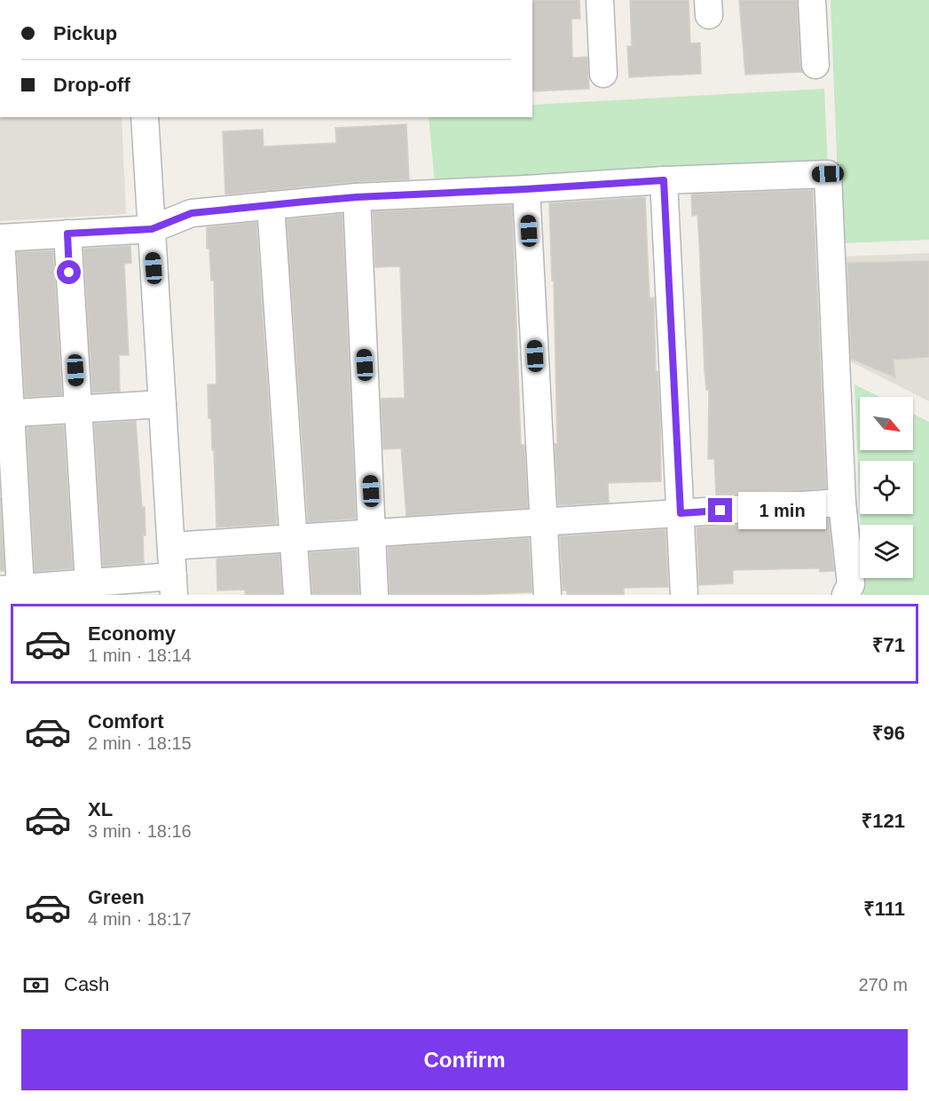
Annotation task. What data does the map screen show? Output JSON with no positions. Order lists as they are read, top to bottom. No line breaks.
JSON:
{"north":"bottom right","page":{"banner":["Pickup","Drop-off"],"bubble":"1 min","list":[{"name":"Economy","note":"1 min · 18:14","value":"₹71"},{"name":"Comfort","note":"2 min · 18:15","value":"₹96"},{"name":"XL","note":"3 min · 18:16","value":"₹121"},{"name":"Green","note":"4 min · 18:17","value":"₹111"}],"pay":["Cash","270 m"],"buttons":"Confirm"}}
